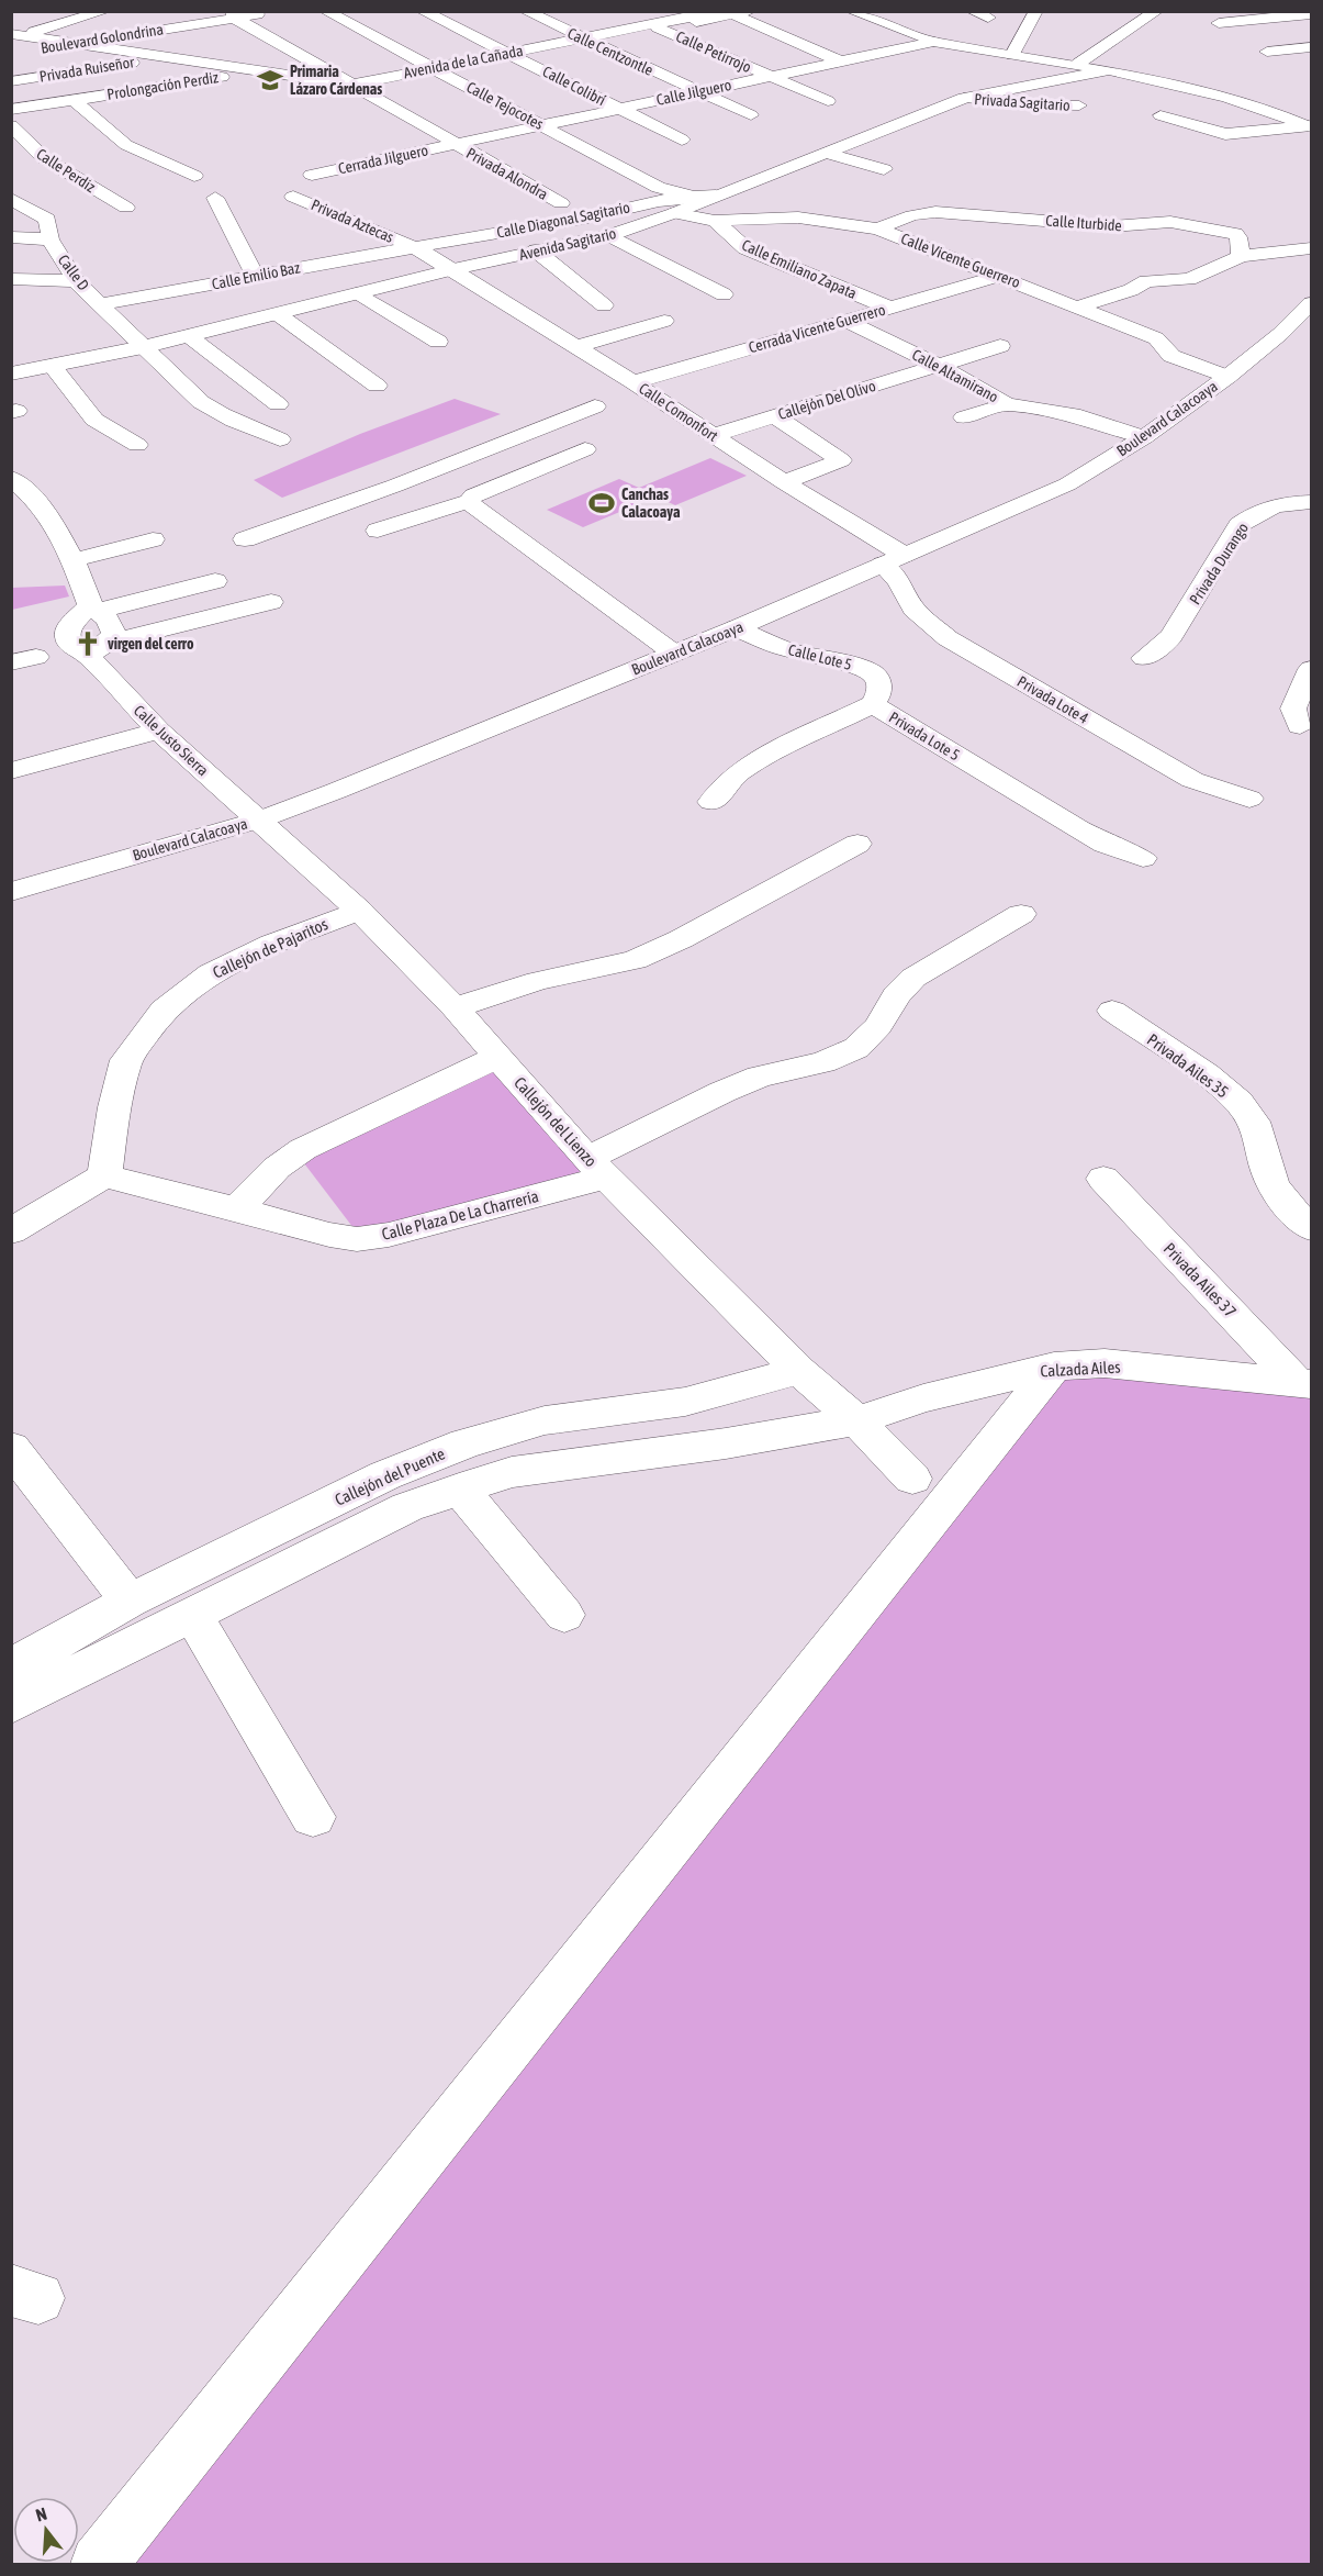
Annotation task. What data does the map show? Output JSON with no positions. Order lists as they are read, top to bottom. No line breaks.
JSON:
{"streets":{"street":["Boulevard Golondrina","Calle Centzontle","Calle Petirrojo","Avenida de la Cañada","Privada Ruiseñor","Prolongación Perdiz","Calle Colibrí","Calle Jilguero","Privada Sagitario","Calle Tejocotes","Cerrada Jilguero","Calle Perdiz","Privada Alondra","Calle Diagonal Sagitario","Privada Aztecas","Calle Iturbide","Avenida Sagitario","Calle Vicente Guerrero","Calle Emiliano Zapata","Calle D","Calle Emilio Baz","Cerrada Vicente Guerrero","Calle Altamirano","Callejón Del Olivo","Calle Comonfort","Boulevard Calacoaya","Privada Durango","Calle Lote 5","Privada Lote 4","Privada Lote 5","Calle Justo Sierra","Callejón de Pajaritos","Privada Ailes 35","Callejón del Lienzo","Calle Plaza De La Charrería","Privada Ailes 37","Calzada Ailes","Callejón del Puente"]},"crossings":[["Boulevard Golondrina","Avenida de la Cañada"],["Boulevard Golondrina","Privada Alondra"],["Calle Centzontle","Avenida de la Cañada"],["Calle Centzontle","Calle Jilguero"],["Calle Petirrojo","Avenida de la Cañada"],["Calle Petirrojo","Calle Jilguero"],["Avenida de la Cañada","Privada Ruiseñor"],["Avenida de la Cañada","Prolongación Perdiz"],["Avenida de la Cañada","Calle Colibrí"],["Avenida de la Cañada","Calle Tejocotes"],["Avenida de la Cañada","Privada Alondra"],["Prolongación Perdiz","Privada Alondra"],["Calle Colibrí","Calle Jilguero"],["Calle Jilguero","Calle Tejocotes"],["Calle Jilguero","Cerrada Jilguero"],["Calle Jilguero","Privada Alondra"],["Privada Sagitario","Avenida Sagitario"],["Calle Tejocotes","Calle Diagonal Sagitario"],["Cerrada Jilguero","Privada Alondra"],["Calle Diagonal Sagitario","Privada Aztecas"],["Calle Diagonal Sagitario","Avenida Sagitario"],["Calle Diagonal Sagitario","Calle Emilio Baz"],["Privada Aztecas","Avenida Sagitario"],["Privada Aztecas","Calle Emilio Baz"],["Privada Aztecas","Calle Comonfort"],["Calle Iturbide","Calle Vicente Guerrero"],["Avenida Sagitario","Calle Vicente Guerrero"],["Avenida Sagitario","Calle D"],["Avenida Sagitario","Calle Comonfort"],["Calle Vicente Guerrero","Calle Emiliano Zapata"],["Calle Vicente Guerrero","Cerrada Vicente Guerrero"],["Calle Vicente Guerrero","Boulevard Calacoaya"],["Calle Emiliano Zapata","Cerrada Vicente Guerrero"],["Calle D","Calle Emilio Baz"],["Cerrada Vicente Guerrero","Calle Altamirano"],["Cerrada Vicente Guerrero","Calle Comonfort"],["Calle Altamirano","Callejón Del Olivo"],["Calle Altamirano","Boulevard Calacoaya"],["Callejón Del Olivo","Calle Comonfort"],["Calle Comonfort","Boulevard Calacoaya"],["Calle Comonfort","Privada Lote 4"],["Boulevard Calacoaya","Calle Lote 5"],["Boulevard Calacoaya","Privada Lote 4"],["Boulevard Calacoaya","Calle Justo Sierra"],["Boulevard Calacoaya","Callejón del Lienzo"],["Calle Lote 5","Privada Lote 5"],["Calle Justo Sierra","Callejón del Lienzo"],["Callejón de Pajaritos","Callejón del Lienzo"],["Callejón de Pajaritos","Calle Plaza De La Charrería"],["Callejón del Lienzo","Calle Plaza De La Charrería"],["Callejón del Lienzo","Calzada Ailes"],["Callejón del Lienzo","Callejón del Puente"],["Privada Ailes 37","Calzada Ailes"]],"places":{"school or university":["Primaria Lázaro Cárdenas"],"sports":["Canchas Calacoaya"],"church":["virgen del cerro"]},"north":"top"}
